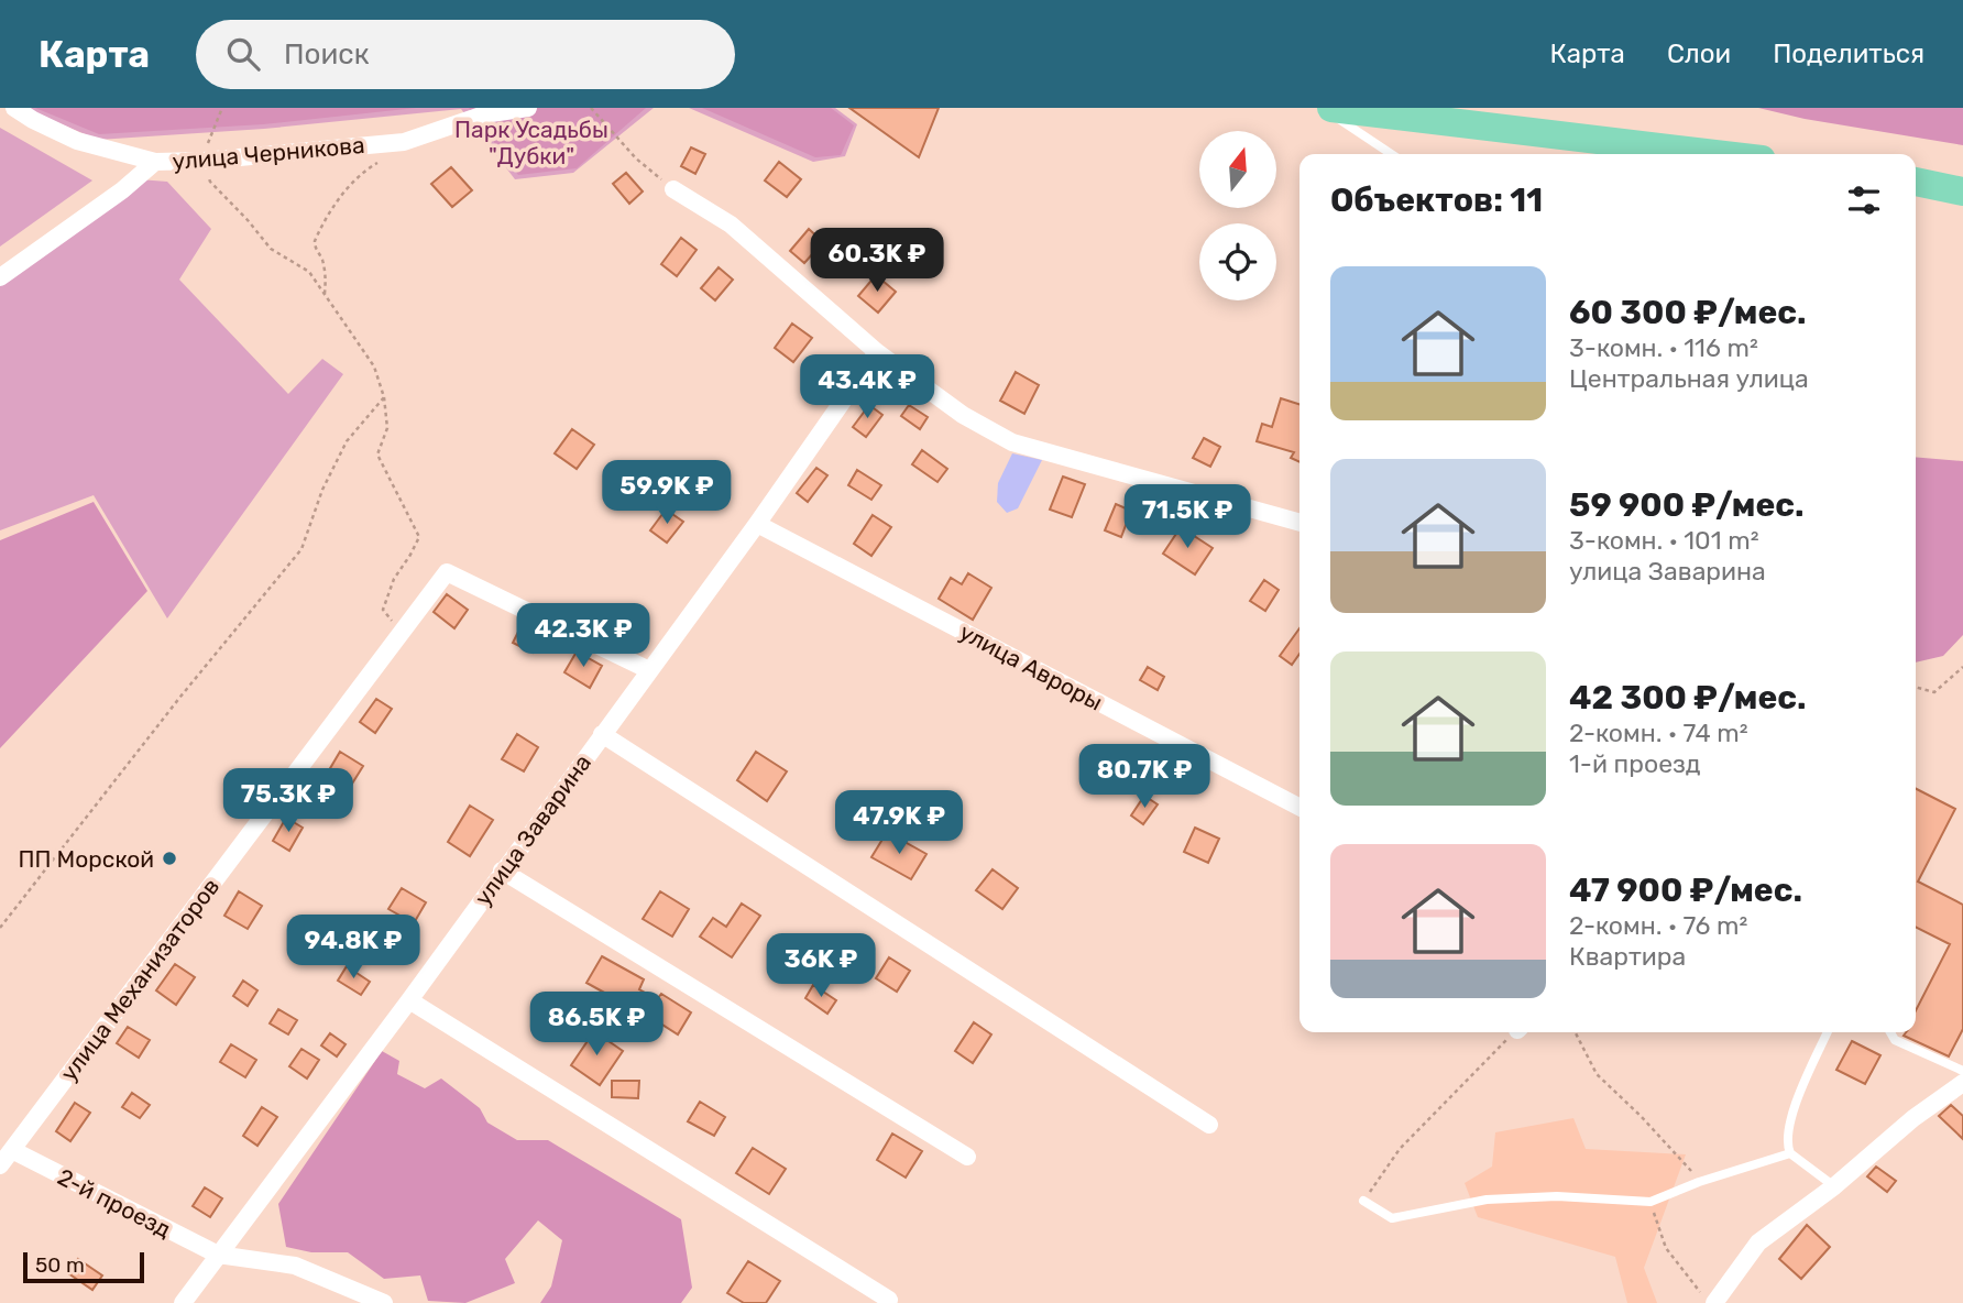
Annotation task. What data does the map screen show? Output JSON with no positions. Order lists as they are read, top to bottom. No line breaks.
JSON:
{"streets":{"street":["улица Черникова","улица Авроры","улица Заварина","улица Механизаторов","2-й проезд"]},"crossings":[["улица Авроры","улица Заварина"],["улица Заварина","улица Механизаторов"],["улица Заварина","2-й проезд"],["улица Механизаторов","2-й проезд"]],"parks":["Парк Усадьбы \"Дубки\""],"places":["ПП Морской"],"scale_bar":"50 m","north":"top","page":{"header":"Карта","search":"Поиск","nav":["Карта","Слои","Поделиться"],"heading":"Объектов: 11","price":["60.3K ₽","43.4K ₽","59.9K ₽","71.5K ₽","42.3K ₽","80.7K ₽","75.3K ₽","47.9K ₽","94.8K ₽","36K ₽","86.5K ₽"],"list":[{"name":"60 300 ₽/мес.","note":"3-комн. · 116 m² · Центральная улица"},{"name":"59 900 ₽/мес.","note":"3-комн. · 101 m² · улица Заварина"},{"name":"42 300 ₽/мес.","note":"2-комн. · 74 m² · 1-й проезд"},{"name":"47 900 ₽/мес.","note":"2-комн. · 76 m² · Квартира"}],"scale":"50 m"}}
